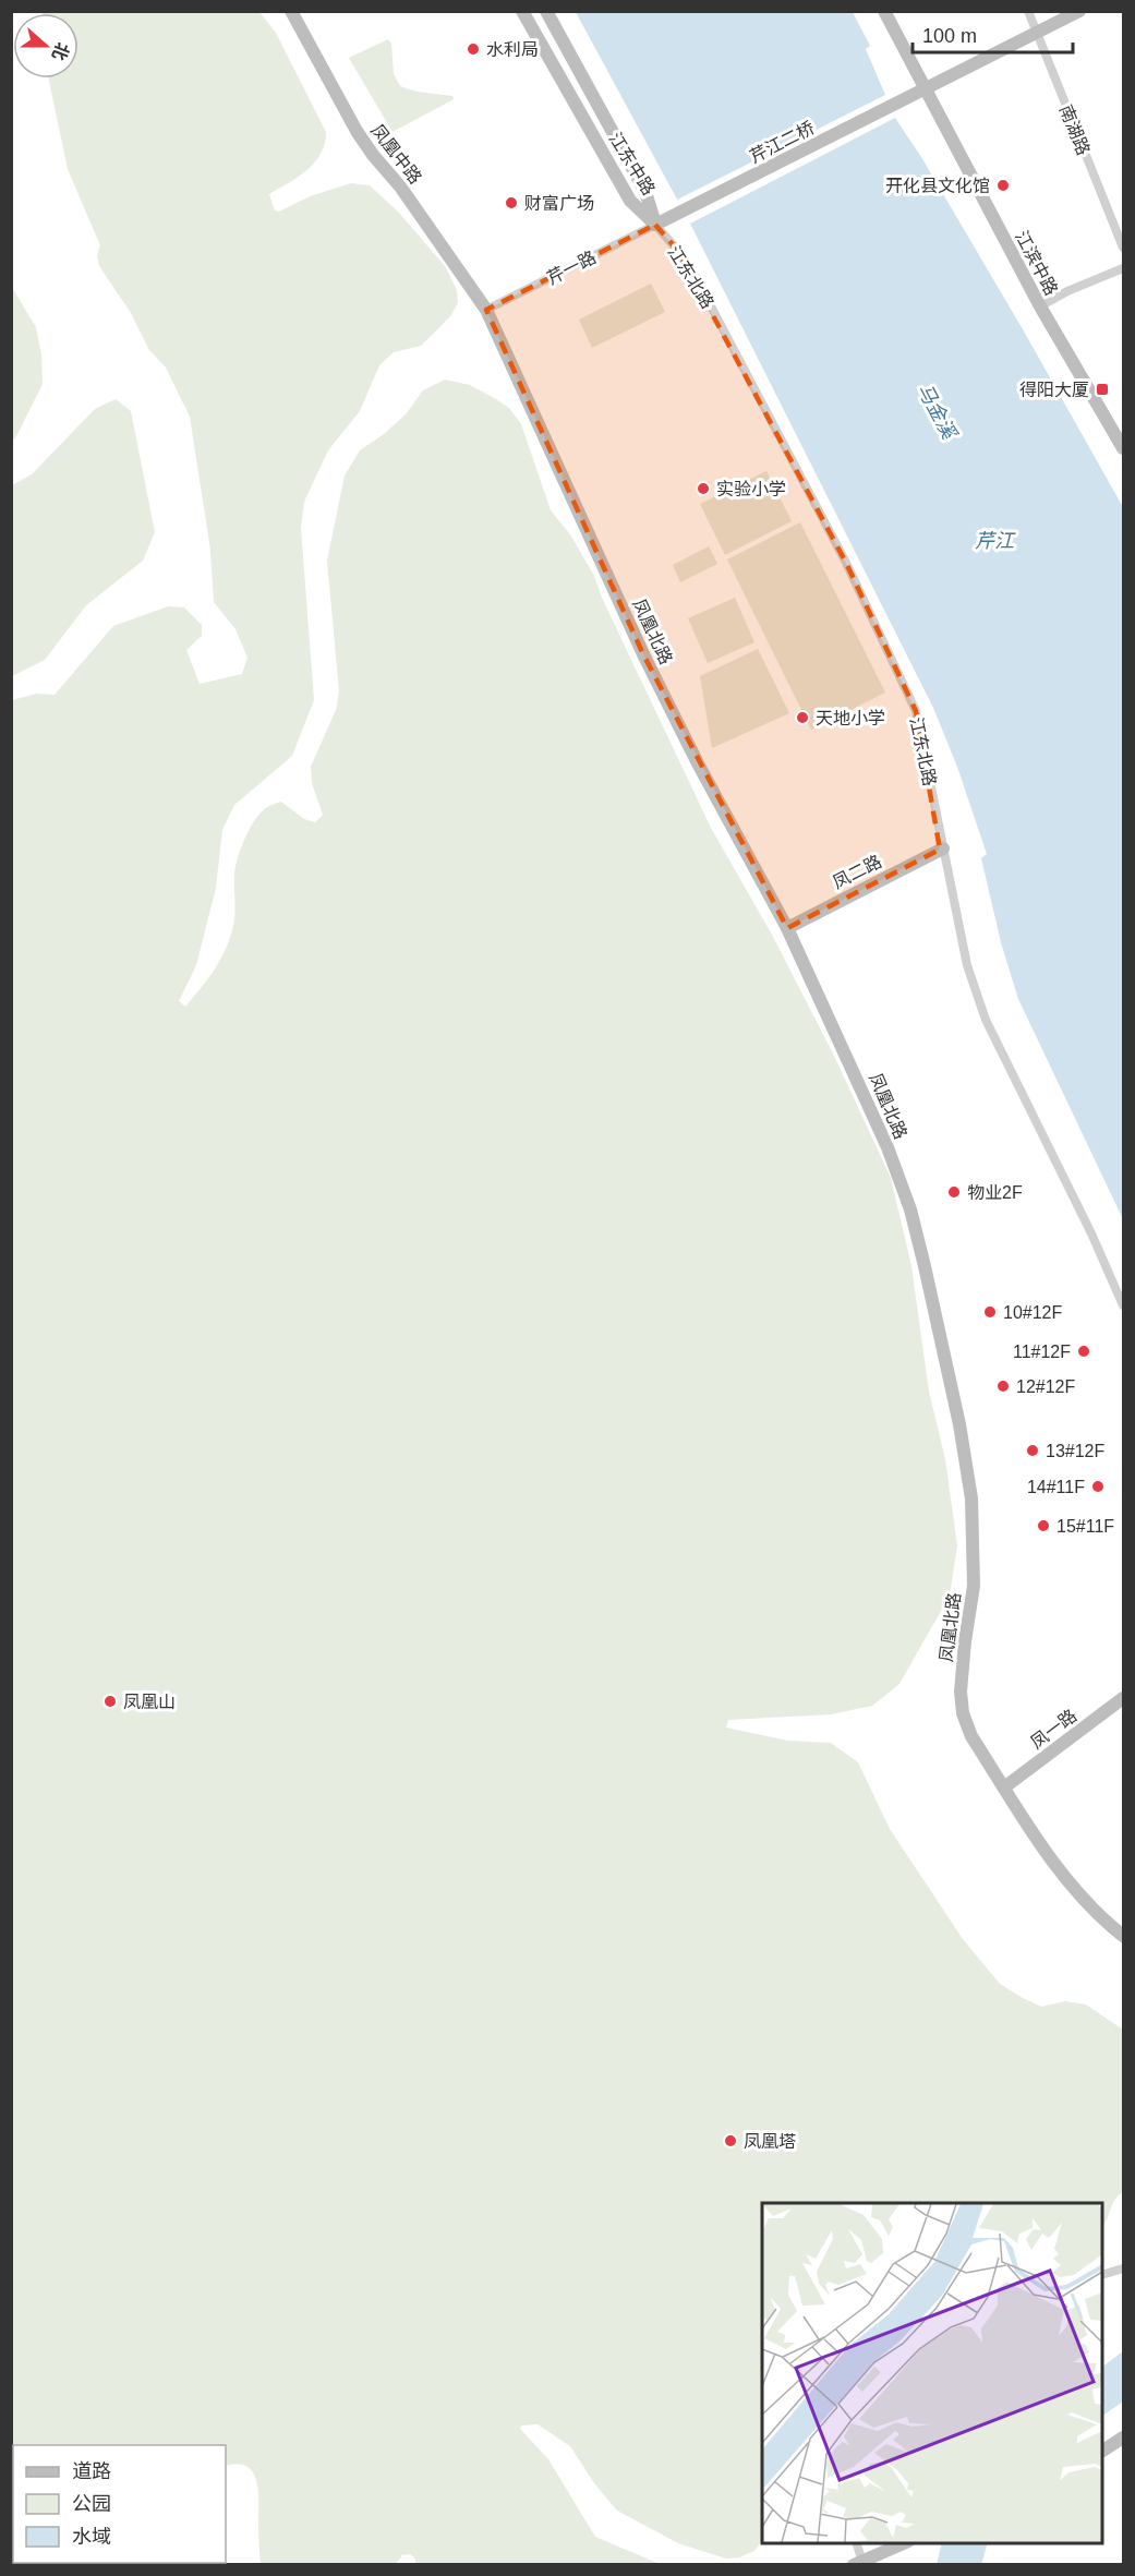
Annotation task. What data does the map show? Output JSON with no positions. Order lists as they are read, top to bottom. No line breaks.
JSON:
{"streets":{"street":["南湖路","芹江二桥","凤凰中路","江东中路","江滨中路","芹一路","江东北路","凤凰北路","凤二路","凤一路"]},"crossings":[["南湖路","芹江二桥"],["芹江二桥","江东中路"],["芹江二桥","江滨中路"],["芹江二桥","芹一路"],["芹江二桥","江东北路"],["凤凰中路","芹一路"],["凤凰中路","凤凰北路"],["江东中路","芹一路"],["江东中路","江东北路"],["芹一路","江东北路"],["芹一路","凤凰北路"],["江东北路","凤二路"],["凤凰北路","凤二路"],["凤凰北路","凤一路"]],"water":["马金溪","芹江"],"places":{"other":["水利局","开化县文化馆","财富广场","实验小学","天地小学","物业2F","10#12F","11#12F","12#12F","13#12F","14#11F","15#11F","凤凰山","凤凰塔"],"transit":["得阳大厦"]},"legend":["道路","公园","水域"],"scale_bar":"100 m","north":"right"}
